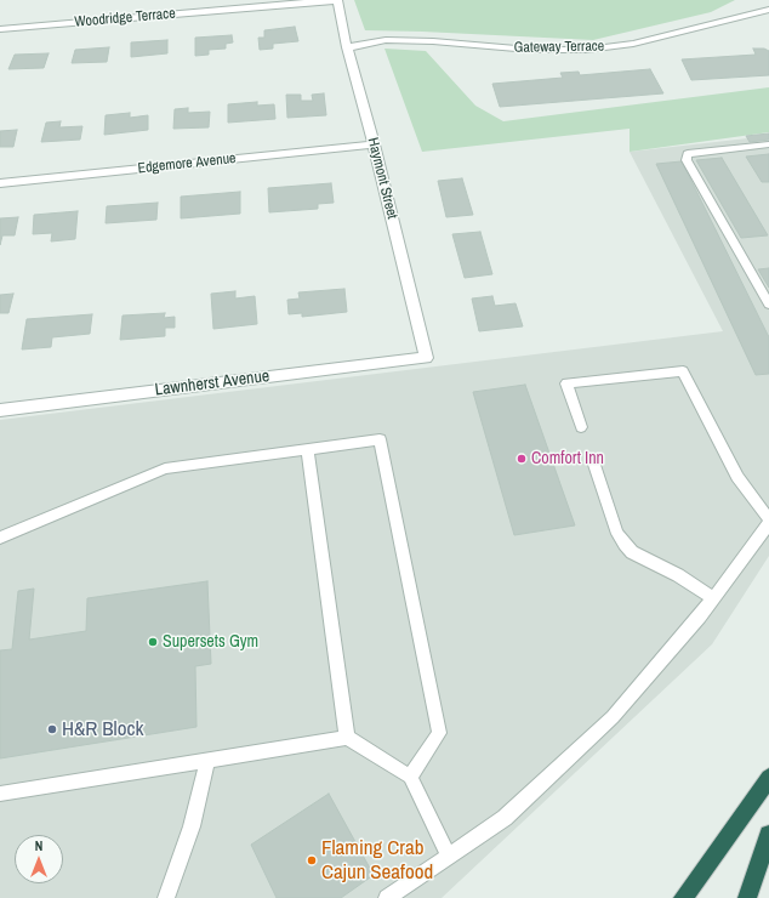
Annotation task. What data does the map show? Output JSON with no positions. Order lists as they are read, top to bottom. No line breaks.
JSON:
{"streets":{"street":["Woodridge Terrace","Gateway Terrace","Edgemore Avenue","Haymont Street","Lawnherst Avenue"]},"crossings":[["Woodridge Terrace","Haymont Street"],["Gateway Terrace","Haymont Street"],["Edgemore Avenue","Haymont Street"],["Haymont Street","Lawnherst Avenue"]],"places":["Comfort Inn","Supersets Gym","H&R Block","Flaming Crab Cajun Seafood"],"north":"top"}
